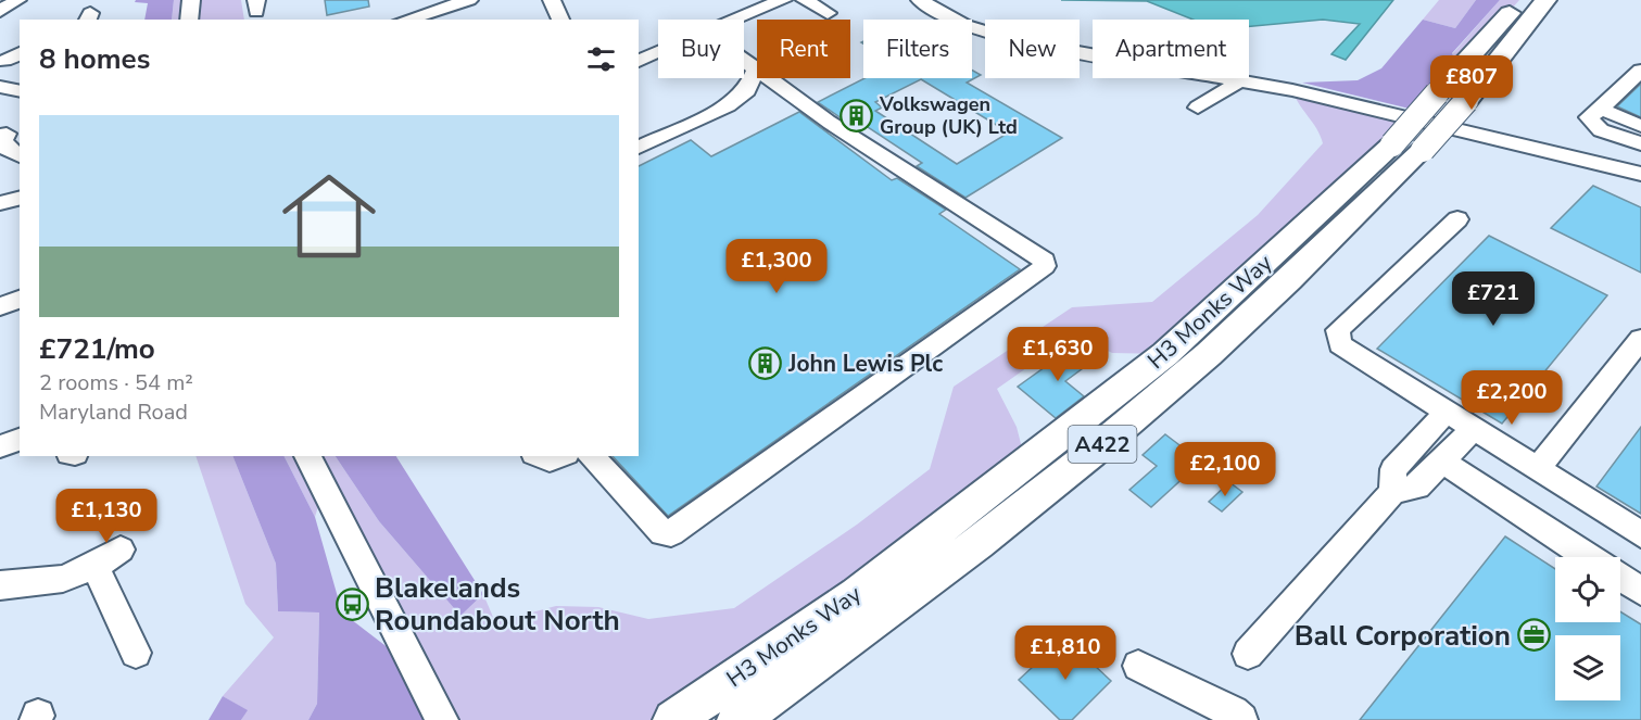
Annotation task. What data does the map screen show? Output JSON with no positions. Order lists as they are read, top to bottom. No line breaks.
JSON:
{"streets":{"main road":["H3 Monks Way","A422"]},"places":{"building":["Volkswagen Group (UK) Ltd","John Lewis Plc"],"bus stop":["Blakelands Roundabout North"],"office":["Ball Corporation"]},"page":{"chip":["Buy","Rent","Filters","New","Apartment"],"heading":"8 homes","price":["£807","£1,300","£721","£1,630","£2,200","£2,100","£1,130","£1,810"],"list":[{"name":"£721/mo","note":"2 rooms · 54 m² · Maryland Road"}]}}
